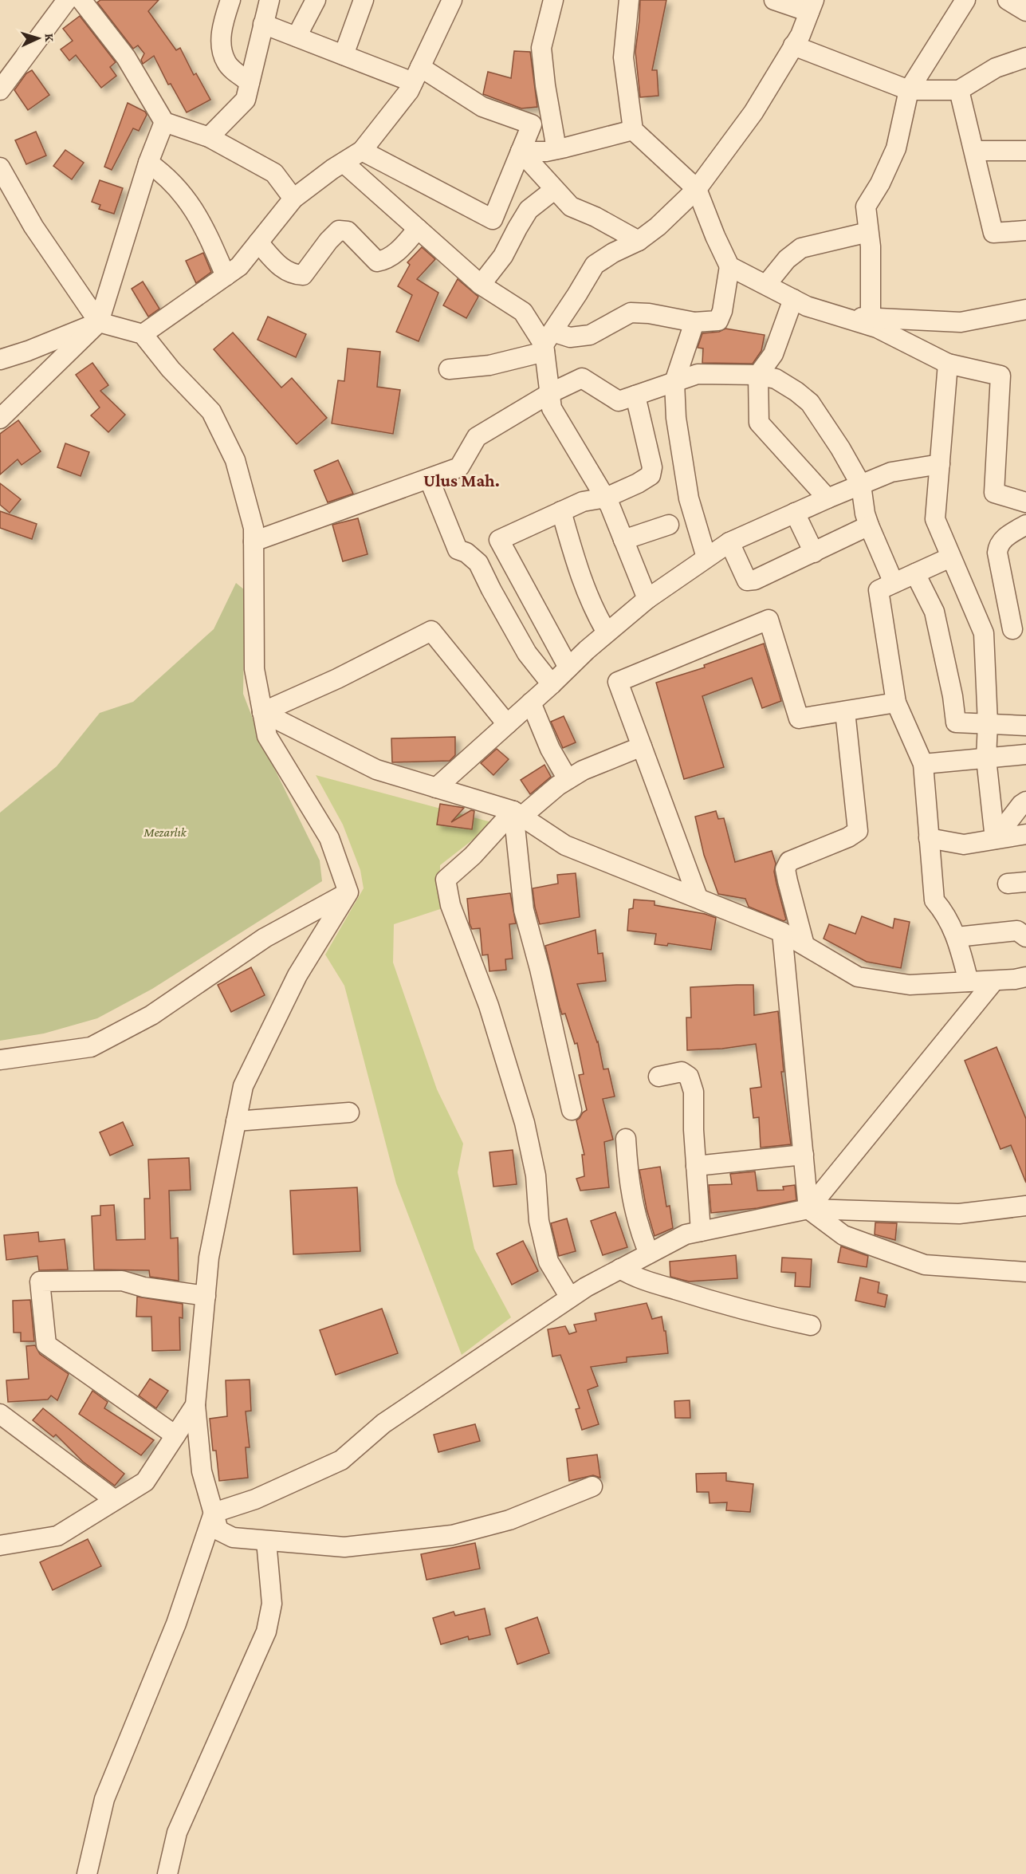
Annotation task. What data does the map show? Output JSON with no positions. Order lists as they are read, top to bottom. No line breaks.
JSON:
{"districts":["Ulus Mah."],"parks":["Mezarlık"],"north":"right"}
